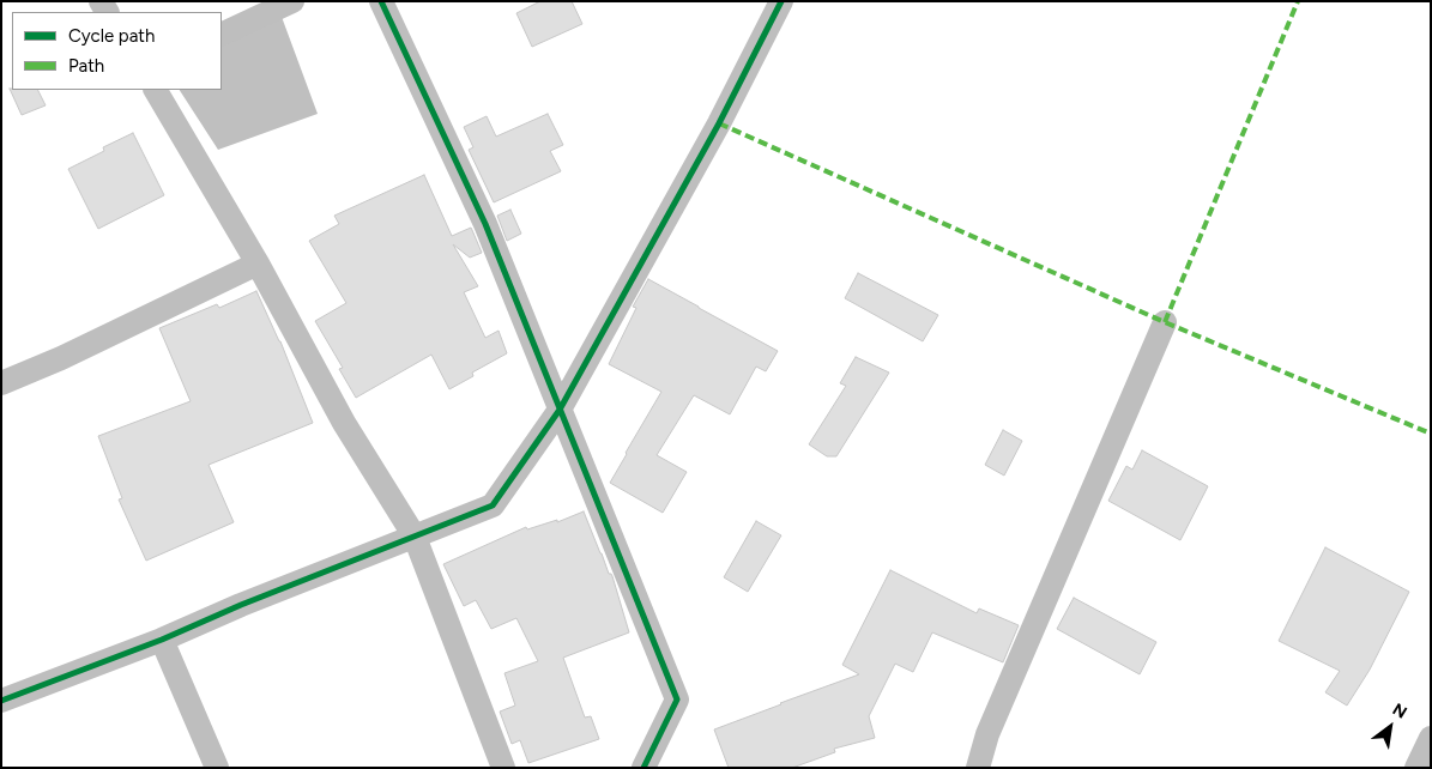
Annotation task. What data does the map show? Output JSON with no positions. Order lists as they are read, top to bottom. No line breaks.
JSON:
{"legend":["Cycle path","Path"],"north":"top right"}
